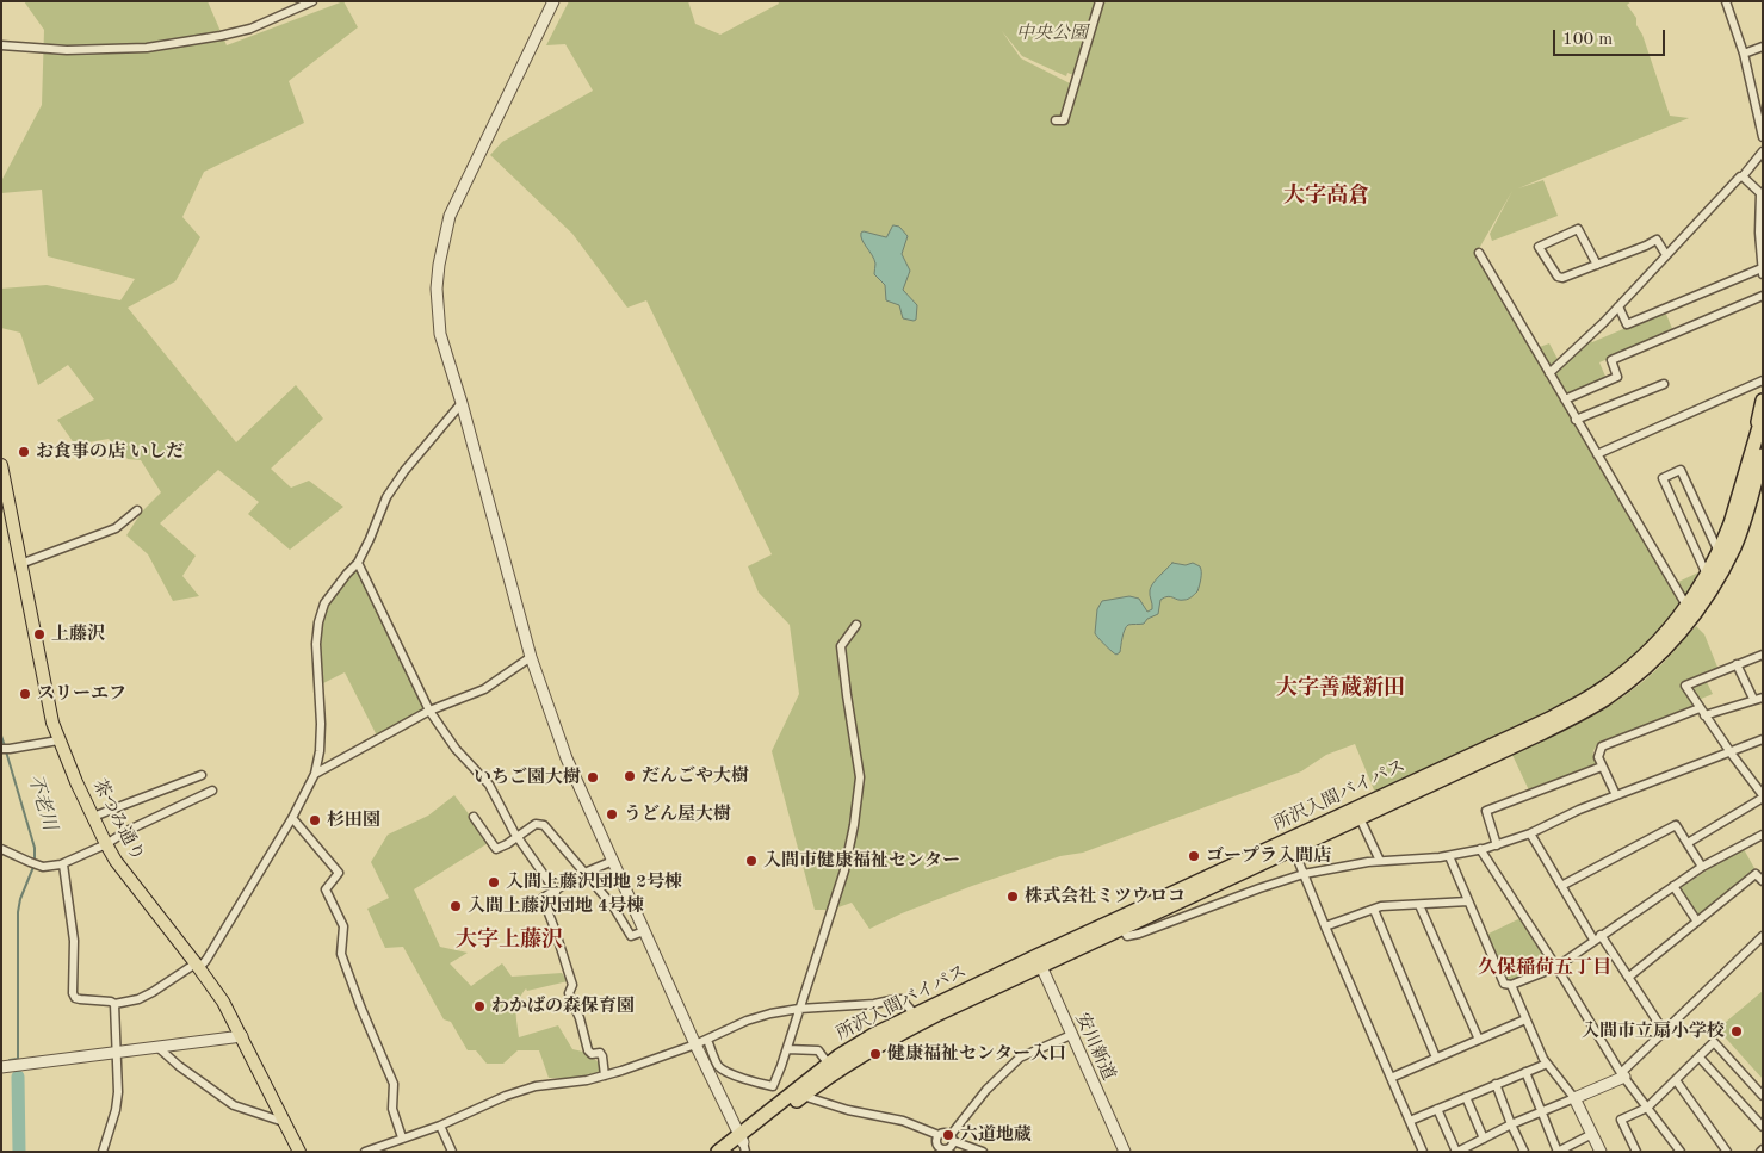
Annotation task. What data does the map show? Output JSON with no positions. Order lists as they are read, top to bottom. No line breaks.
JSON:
{"streets":{"highway":["所沢入間バイパス"],"main road":["茶つみ通り"],"street":["安川新道"]},"crossings":[["所沢入間バイパス","安川新道"]],"districts":["大字高倉","大字善蔵新田","大字上藤沢","久保稲荷五丁目"],"water":["不老川"],"parks":["中央公園"],"places":["お食事の店 いしだ","上藤沢","スリーエフ","だんごや大樹","いちご園大樹","うどん屋大樹","杉田園","ゴープラ入間店","入間市健康福祉センター","入間上藤沢団地 2号棟","株式会社ミツウロコ","入間上藤沢団地 4号棟","わかばの森保育園","入間市立扇小学校","健康福祉センター入口","六道地蔵"],"scale_bar":"100 m"}
